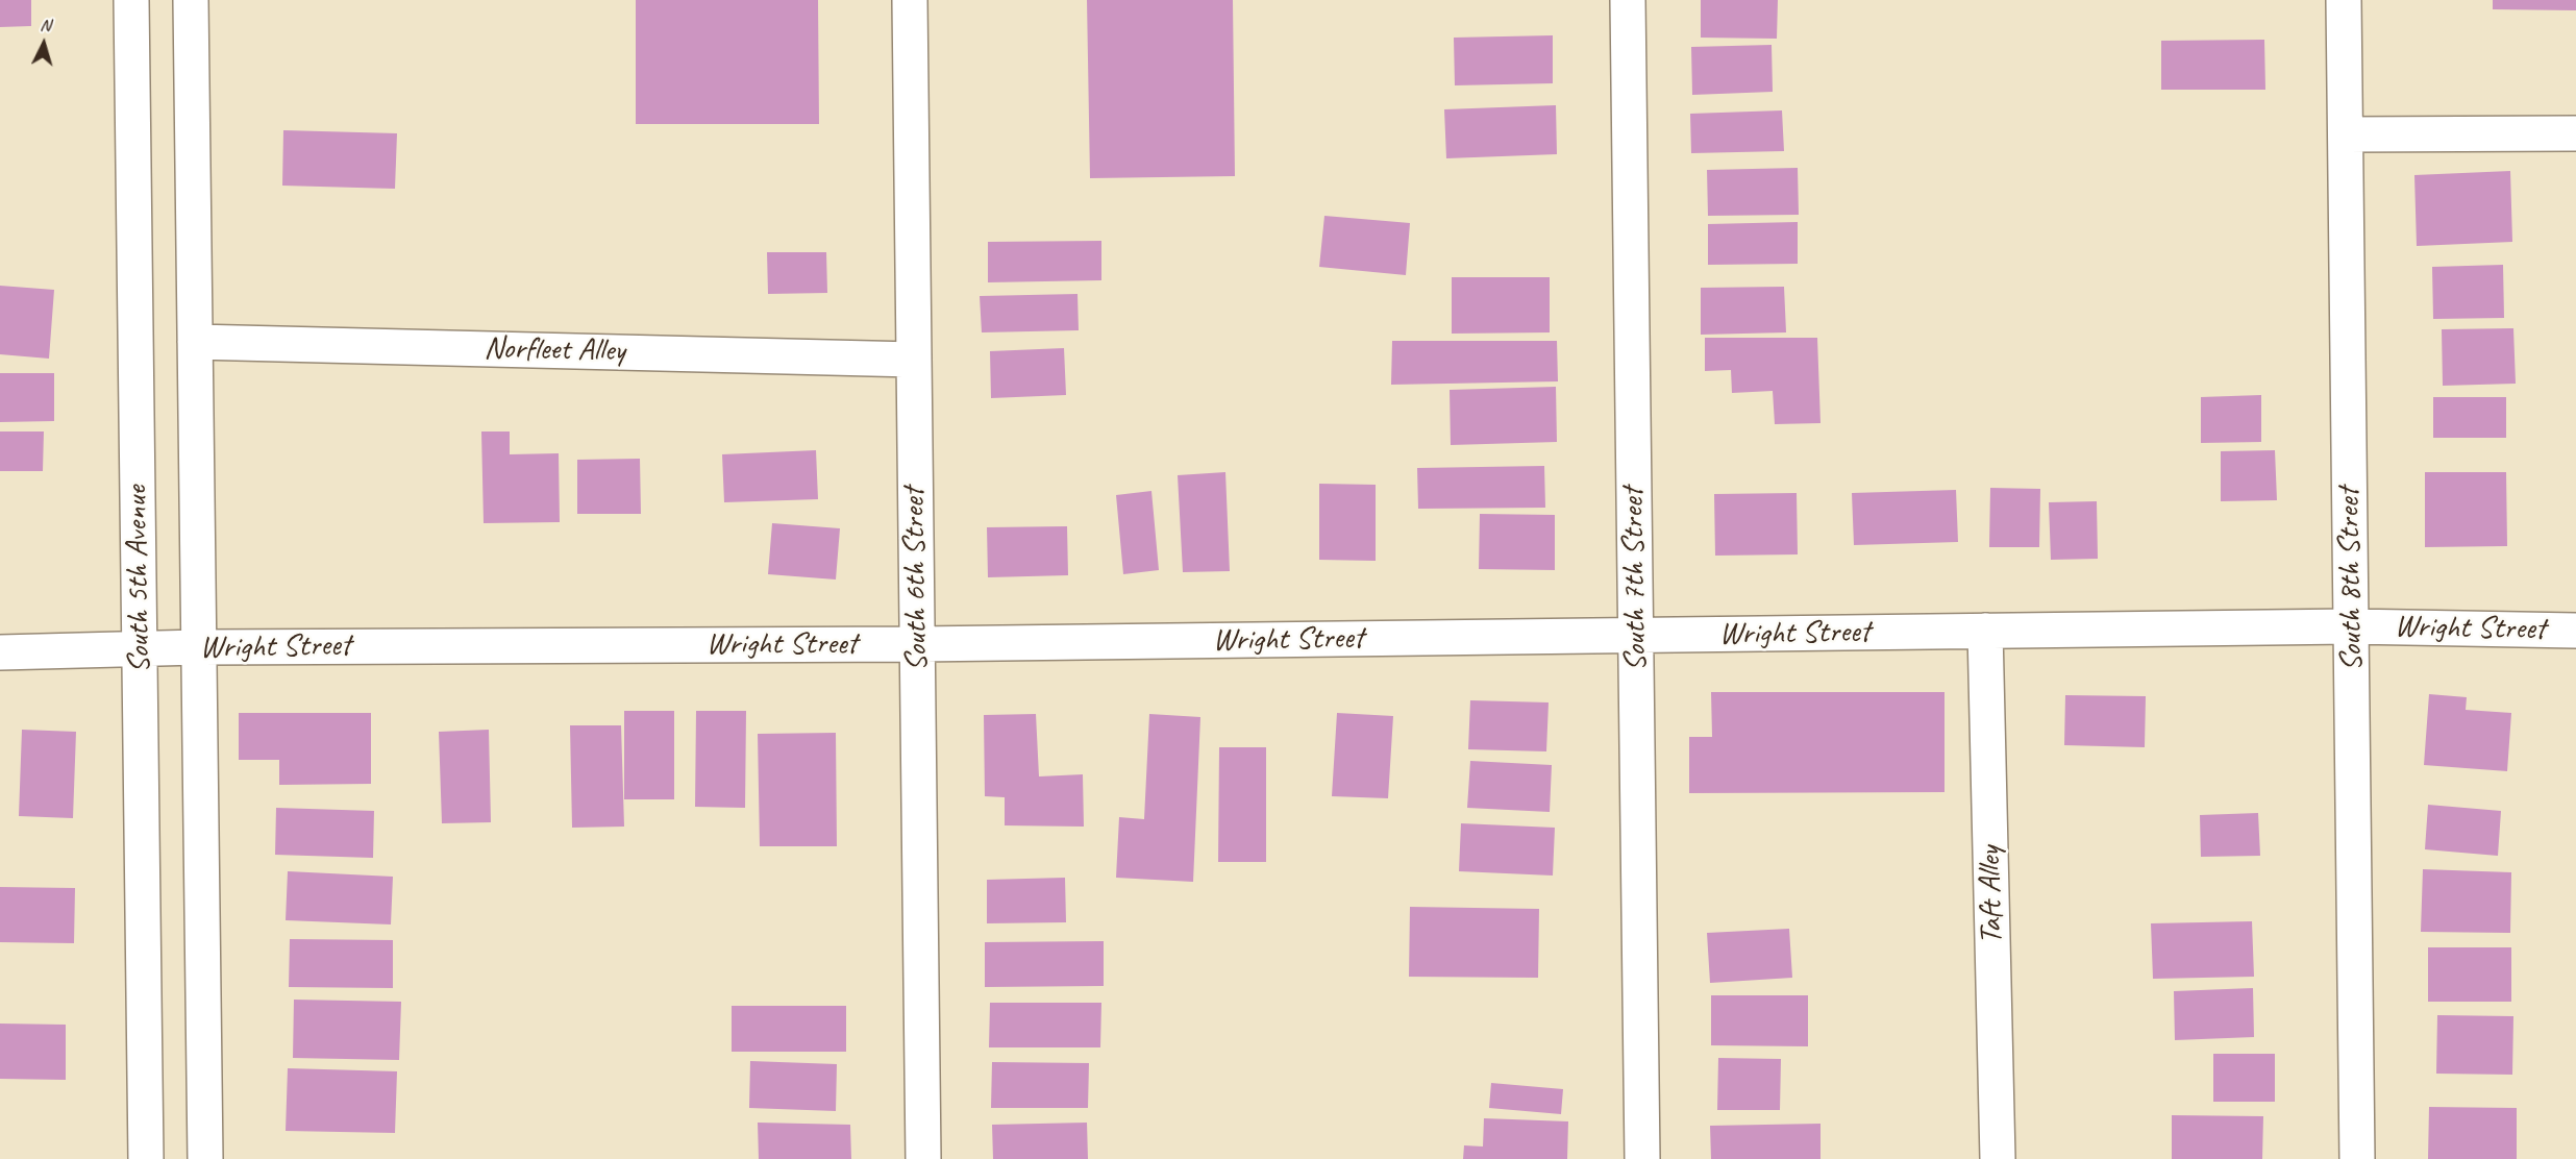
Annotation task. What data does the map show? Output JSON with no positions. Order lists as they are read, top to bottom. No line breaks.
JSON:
{"streets":{"street":["Norfleet Alley","South 5th Avenue","South 6th Street","South 7th Street","South 8th Street","Wright Street","Taft Alley"]},"crossings":[["Norfleet Alley","South 5th Avenue"],["Norfleet Alley","South 6th Street"],["South 5th Avenue","Wright Street"],["South 6th Street","Wright Street"],["South 7th Street","Wright Street"],["South 8th Street","Wright Street"],["Wright Street","Taft Alley"]],"north":"top"}
